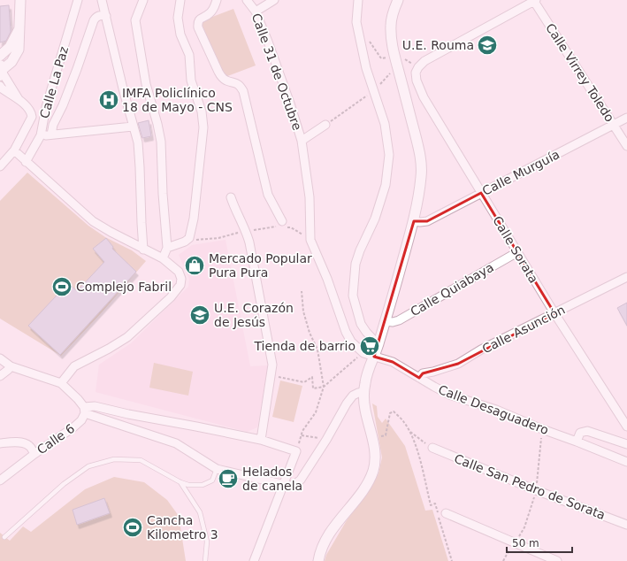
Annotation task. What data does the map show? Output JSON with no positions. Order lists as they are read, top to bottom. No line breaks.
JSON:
{"streets":{"street":["Calle 31 de Octubre","Calle Virrey Toledo","Calle La Paz","Calle Murguía","Calle Sorata","Calle Quiabaya","Calle Asunción","Calle Desaguadero","Calle 6","Calle San Pedro de Sorata"]},"crossings":[["Calle 31 de Octubre","Calle Desaguadero"],["Calle Virrey Toledo","Calle Murguía"],["Calle Virrey Toledo","Calle Sorata"],["Calle Murguía","Calle Sorata"],["Calle Sorata","Calle Quiabaya"],["Calle Sorata","Calle Asunción"],["Calle Asunción","Calle Desaguadero"]],"places":{"school or university":["U.E. Rouma","U.E. Corazón de Jesús"],"hospital":["IMFA Policlínico 18 de Mayo - CNS"],"shop":["Mercado Popular Pura Pura"],"sports":["Complejo Fabril","Cancha Kilometro 3"],"supermarket":["Tienda de barrio"],"cafe":["Helados de canela"]},"scale_bar":"50 m"}
